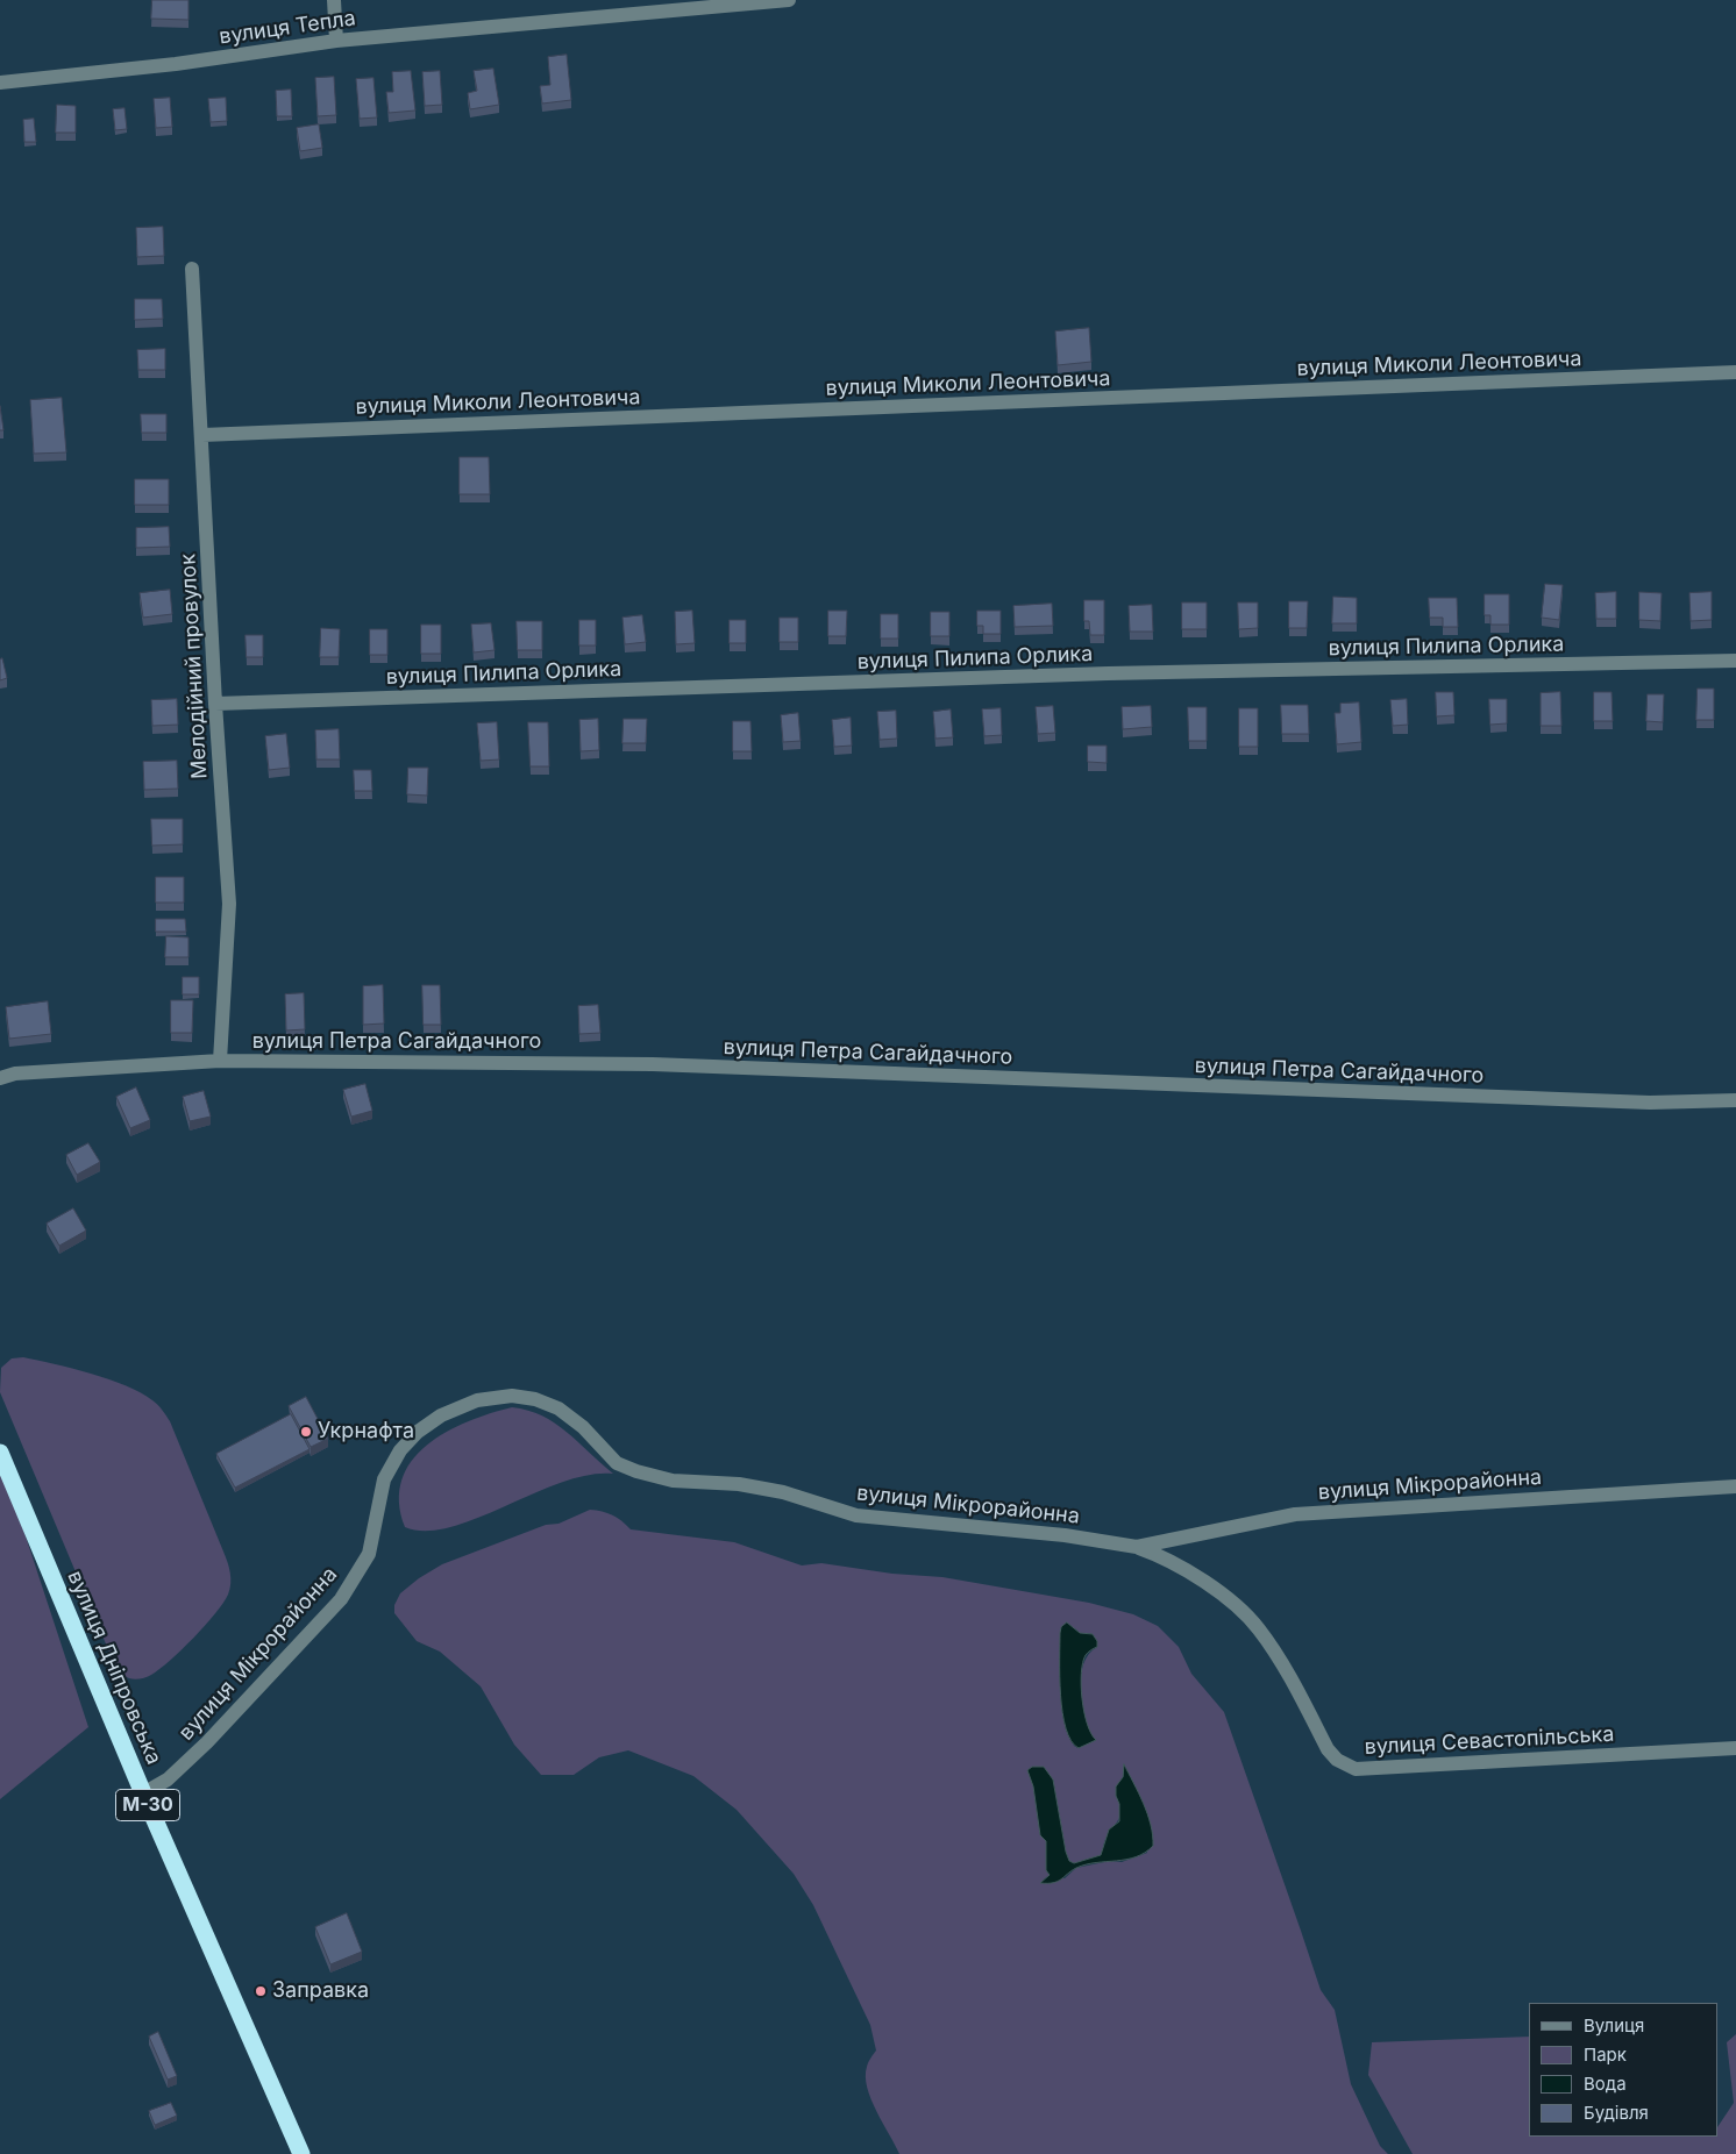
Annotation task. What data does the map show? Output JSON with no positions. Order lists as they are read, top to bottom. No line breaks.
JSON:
{"streets":{"highway":["вулиця Дніпровська","М-30"],"street":["вулиця Тепла","вулиця Миколи Леонтовича","вулиця Пилипа Орлика","Мелодійний провулок","вулиця Петра Сагайдачного","вулиця Мікрорайонна","вулиця Севастопільська"]},"crossings":[["вулиця Миколи Леонтовича","Мелодійний провулок"],["вулиця Пилипа Орлика","Мелодійний провулок"],["Мелодійний провулок","вулиця Петра Сагайдачного"],["вулиця Мікрорайонна","вулиця Дніпровська"],["вулиця Мікрорайонна","вулиця Севастопільська"]],"places":["Укрнафта","Заправка"],"legend":["Вулиця","Парк","Вода","Будівля"]}
